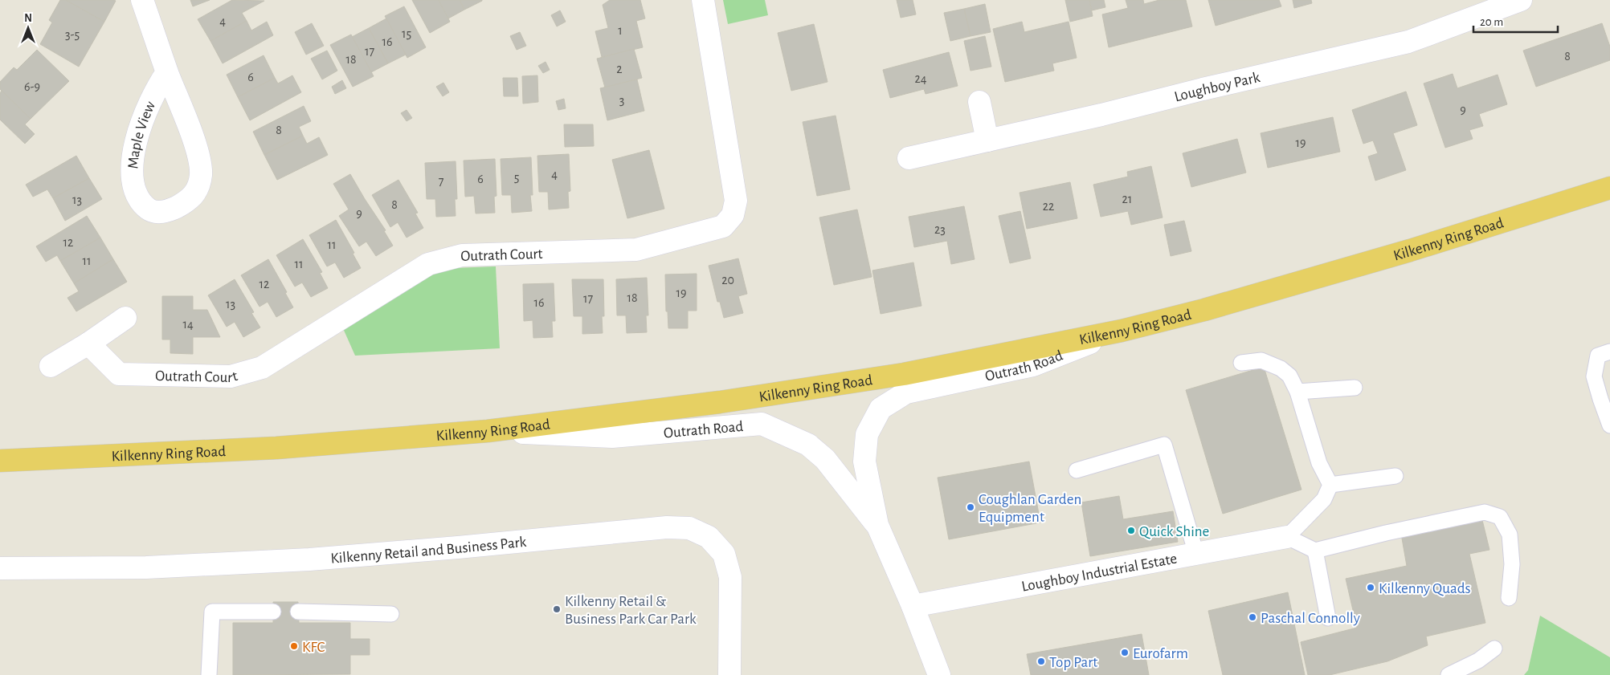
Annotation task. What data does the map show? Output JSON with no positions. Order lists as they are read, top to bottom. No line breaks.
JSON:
{"streets":{"highway":["Kilkenny Ring Road"],"street":["Loughboy Park","Maple View","Outrath Court","Outrath Road","Kilkenny Retail and Business Park","Loughboy Industrial Estate"]},"crossings":[["Kilkenny Ring Road","Outrath Road"],["Outrath Road","Loughboy Industrial Estate"]],"places":["Coughlan Garden Equipment","Quick Shine","Kilkenny Quads","Kilkenny Retail & Business Park Car Park","Paschal Connolly","KFC","Eurofarm","Top Part"],"house_numbers":["4","1","15","3-5","16","17","8","18","2","6","24","6-9","3","9","8","19","4","5","6","7","21","13","8","22","9","23","12","11","11","11","20","12","19","18","17","16","13","14"],"scale_bar":"20 m","north":"top"}
